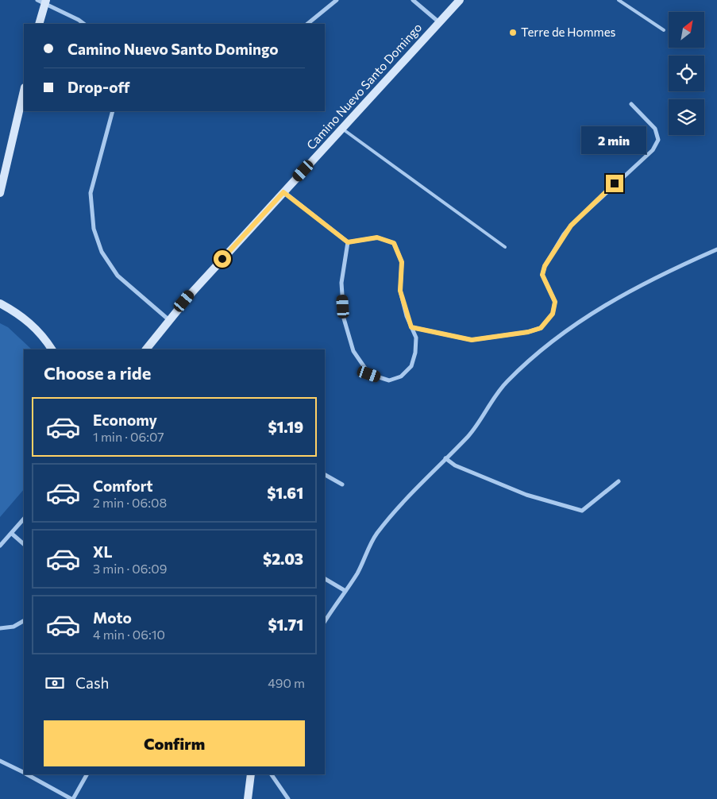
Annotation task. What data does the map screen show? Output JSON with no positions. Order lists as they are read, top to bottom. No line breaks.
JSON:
{"streets":{"street":["Camino Nuevo Santo Domingo"]},"places":["Terre de Hommes"],"north":"top right","page":{"banner":["Camino Nuevo Santo Domingo","Drop-off"],"bubble":"2 min","heading":"Choose a ride","list":[{"name":"Economy","note":"1 min · 06:07","value":"$1.19"},{"name":"Comfort","note":"2 min · 06:08","value":"$1.61"},{"name":"XL","note":"3 min · 06:09","value":"$2.03"},{"name":"Moto","note":"4 min · 06:10","value":"$1.71"}],"pay":["Cash","490 m"],"buttons":"Confirm"}}
